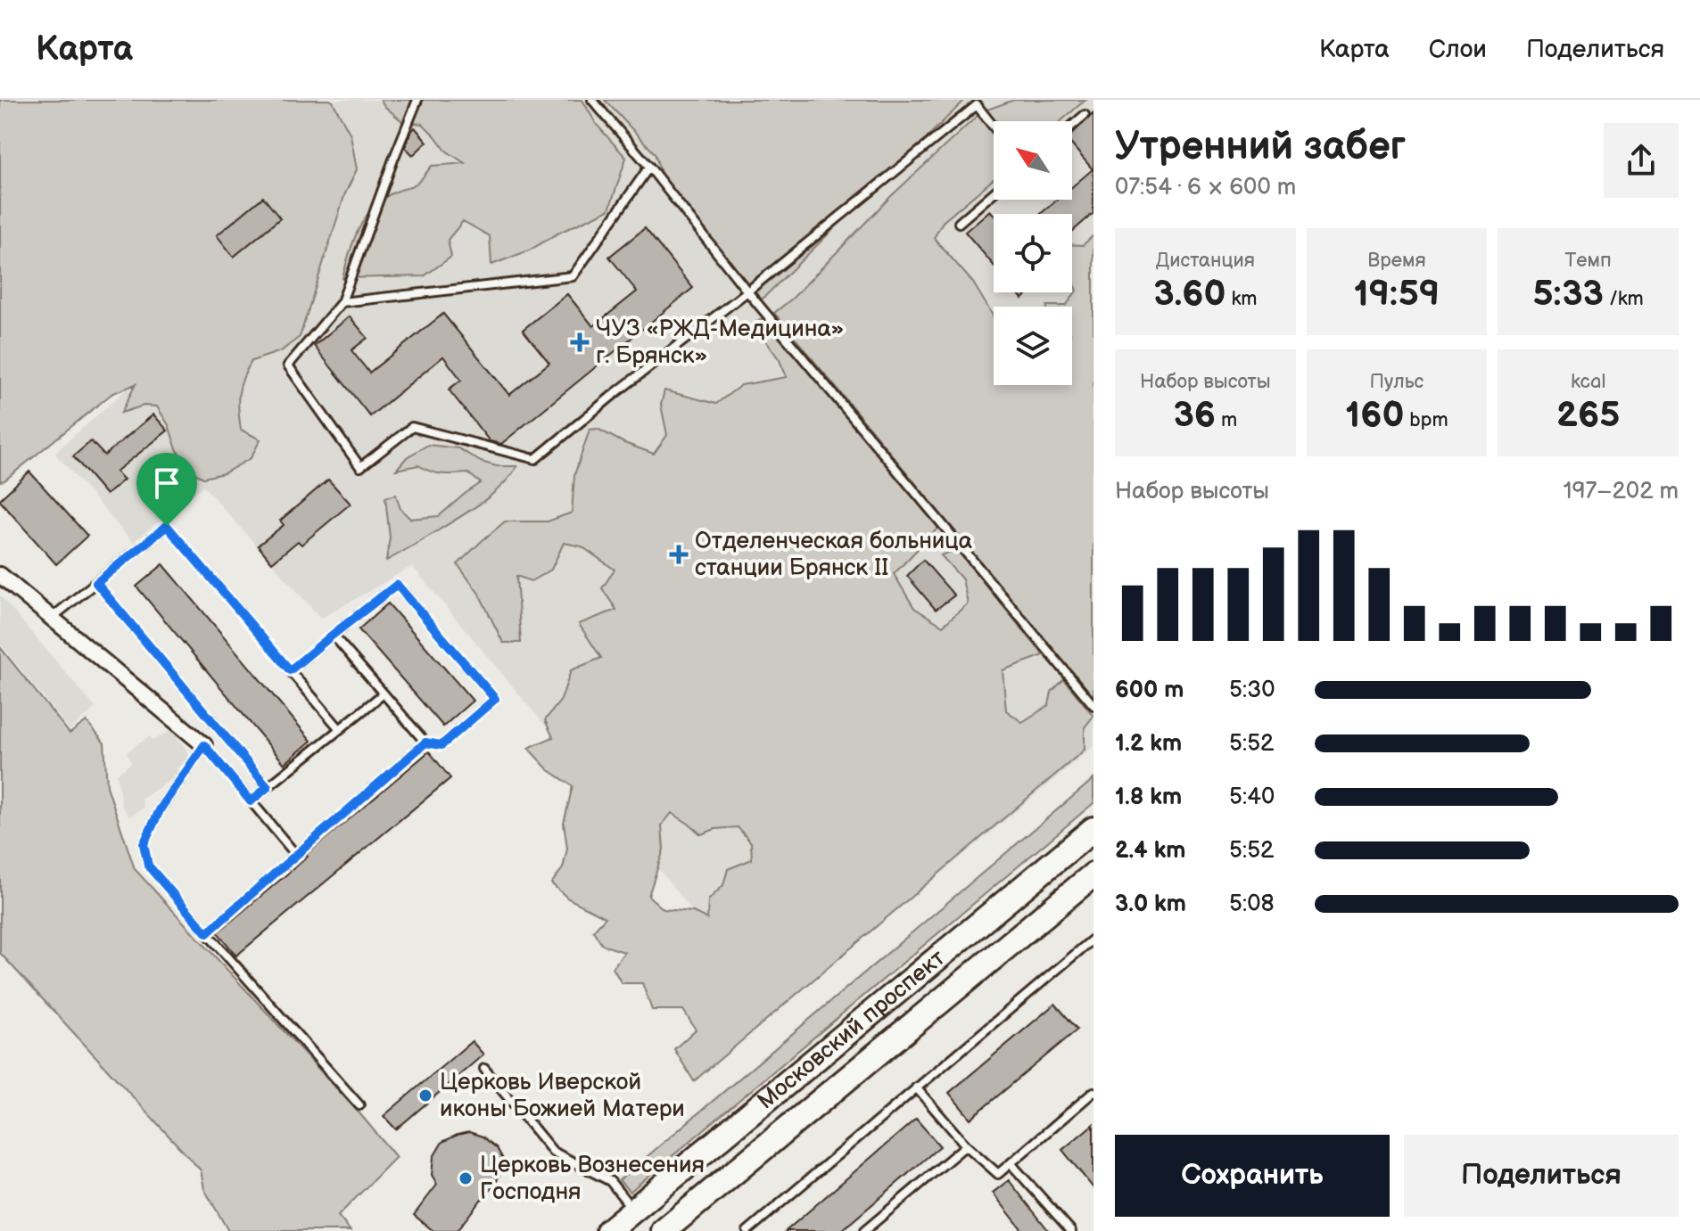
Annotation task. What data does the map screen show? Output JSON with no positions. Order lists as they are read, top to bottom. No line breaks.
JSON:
{"streets":{"main road":["Московский проспект"]},"places":{"health":["ЧУЗ «РЖД-Медицина» г. Брянск»","Отделенческая больница станции Брянск II"],"other":["Церковь Иверской иконы Божией Матери","Церковь Вознесения Господня"]},"north":"top left","page":{"header":"Карта","nav":["Карта","Слои","Поделиться"],"heading":["Утренний забег","07:54 · 6 × 600 m"],"stats":[["Дистанция","3.60 km"],["Время","19:59"],["Темп","5:33 /km"],["Набор высоты","36 m"],["Пульс","160 bpm"],["kcal","265"]],"chart":["Набор высоты","197–202 m"],"list":[{"name":"600 m","note":"5:30"},{"name":"1.2 km","note":"5:52"},{"name":"1.8 km","note":"5:40"},{"name":"2.4 km","note":"5:52"},{"name":"3.0 km","note":"5:08"}],"buttons":["Сохранить","Поделиться"]}}
